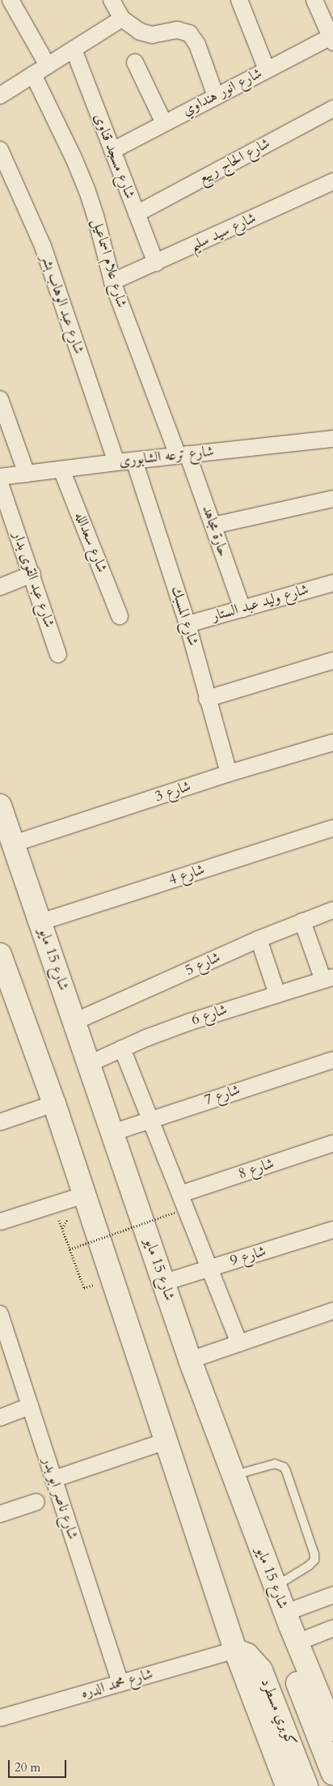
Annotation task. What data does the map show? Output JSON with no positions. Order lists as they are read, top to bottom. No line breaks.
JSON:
{"streets":{"main road":["شارع 15 مايو","كوبري مسطرد"],"street":["شارع انور هنداوي","شارع مسجد قناوى","شارع الحاج ربيع","شارع سيد سليم","شارع علام اسماعيل","شارع عبد الوهاب بشر","شارع ترعه الشابورى","حارة مجاهد","شارع سعدالله","شارع عبد القوى بدار","شارع وليد عبد الستار","شارع المسبك","شارع 3","شارع 4","شارع 5","شارع 6","شارع 7","شارع 8","شارع 9","شارع ناصر ابو بدر","شارع محمد الدره"]},"crossings":[["شارع انور هنداوي","شارع مسجد قناوى"],["شارع مسجد قناوى","شارع الحاج ربيع"],["شارع مسجد قناوى","شارع سيد سليم"],["شارع سيد سليم","شارع علام اسماعيل"],["شارع علام اسماعيل","شارع ترعه الشابورى"],["شارع علام اسماعيل","حارة مجاهد"],["شارع عبد الوهاب بشر","شارع ترعه الشابورى"],["شارع ترعه الشابورى","حارة مجاهد"],["شارع ترعه الشابورى","شارع سعدالله"],["شارع ترعه الشابورى","شارع المسبك"],["حارة مجاهد","شارع وليد عبد الستار"],["شارع وليد عبد الستار","شارع المسبك"],["شارع المسبك","شارع 3"],["شارع 3","شارع 15 مايو"],["شارع 4","شارع 15 مايو"],["شارع 15 مايو","شارع 5"],["شارع 15 مايو","شارع 6"],["شارع 15 مايو","شارع 7"],["شارع 15 مايو","شارع 9"],["شارع 15 مايو","كوبري مسطرد"],["شارع ناصر ابو بدر","شارع محمد الدره"],["شارع محمد الدره","كوبري مسطرد"]],"scale_bar":"20 m"}
